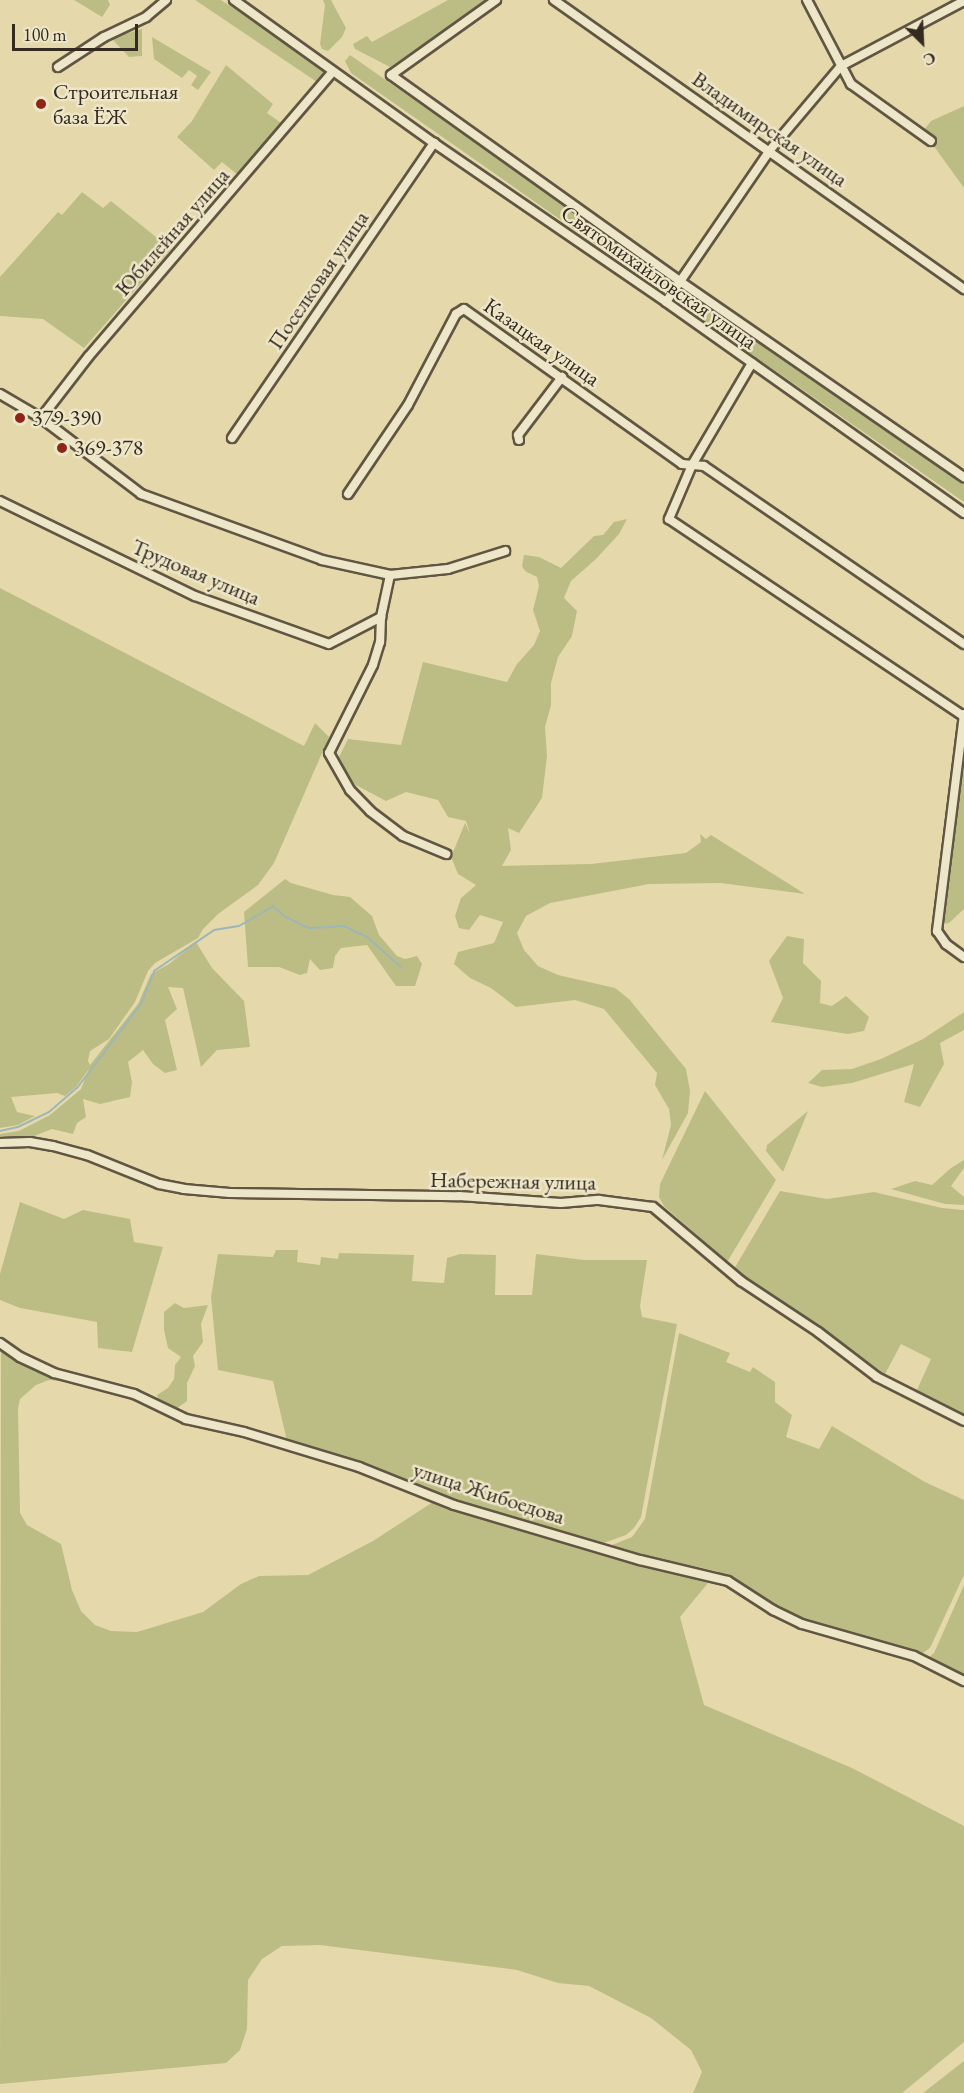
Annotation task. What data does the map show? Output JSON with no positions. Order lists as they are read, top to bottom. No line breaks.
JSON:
{"streets":{"street":["Владимирская улица","Юбилейная улица","Святомихайловская улица","Поселковая улица","Казацкая улица","Трудовая улица","Набережная улица","улица Жибоедова"]},"crossings":[["Юбилейная улица","Святомихайловская улица"],["Святомихайловская улица","Поселковая улица"]],"places":["Строительная база ЁЖ","379-390","369-378"],"scale_bar":"100 m","north":"bottom right"}
